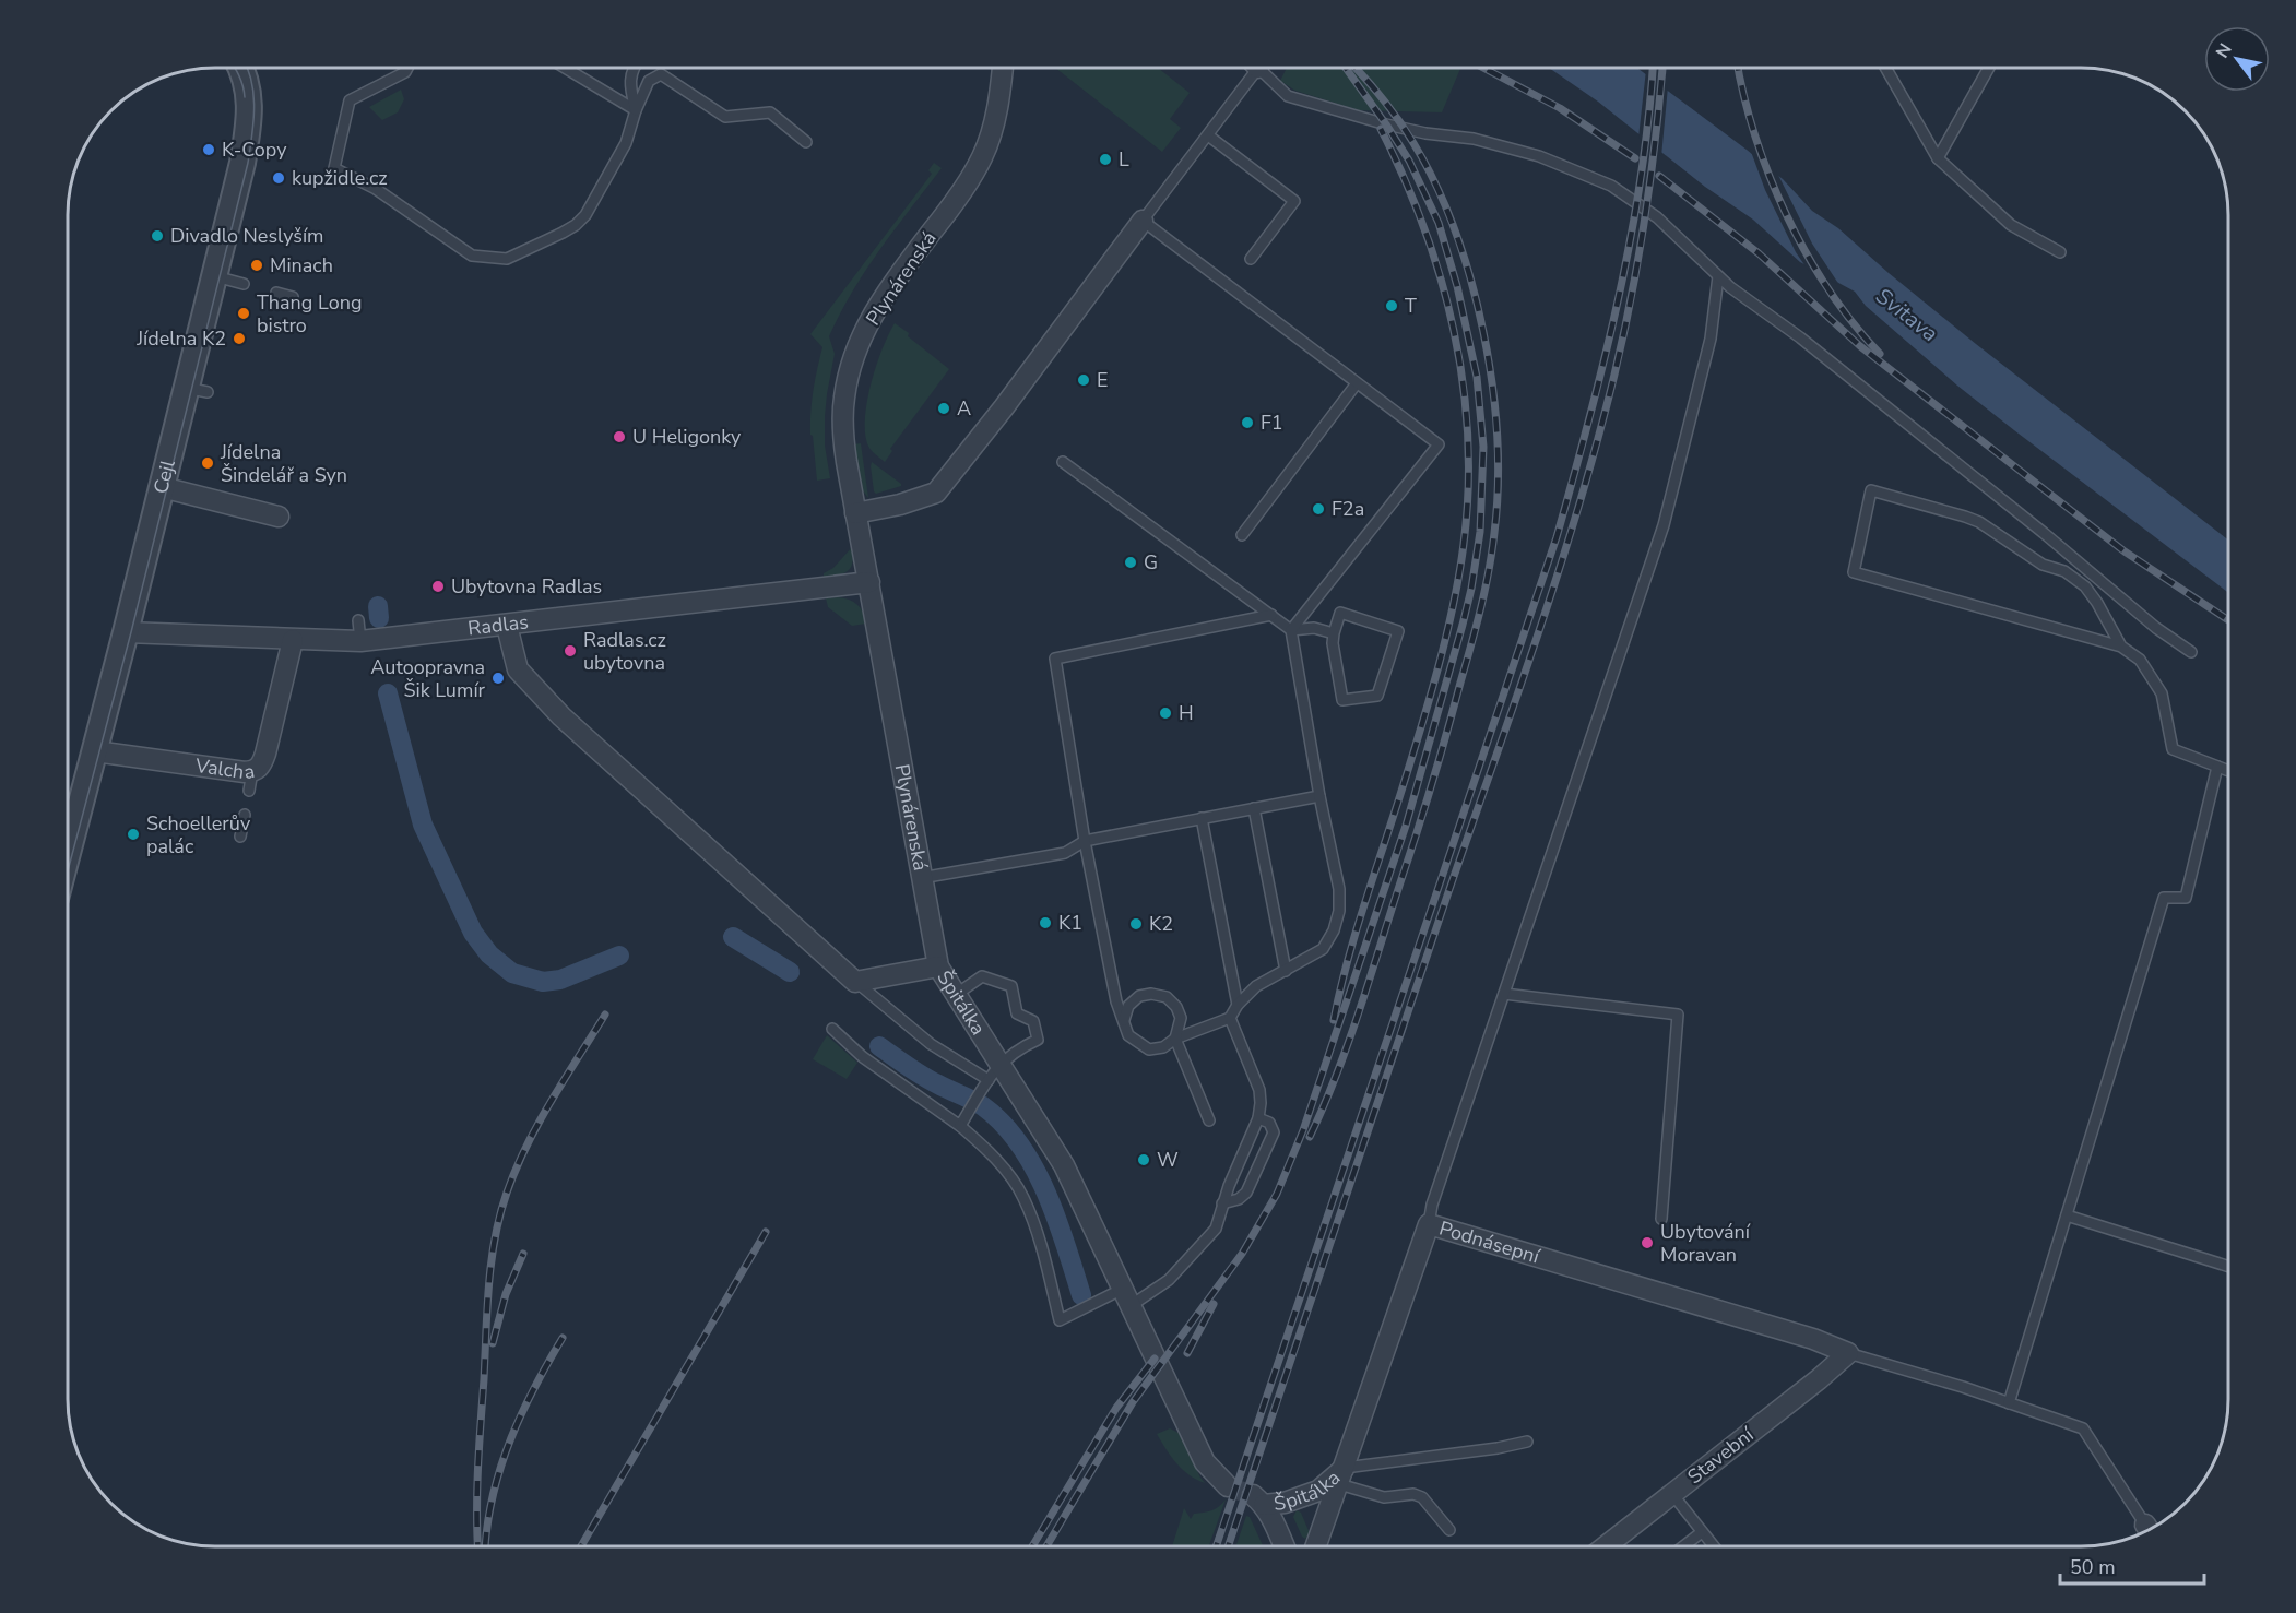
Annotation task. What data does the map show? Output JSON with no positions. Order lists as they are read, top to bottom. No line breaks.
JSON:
{"streets":{"street":["Plynárenská","Cejl","Radlas","Valcha","Špitálka","Podnásepní","Stavební"]},"crossings":[["Plynárenská","Radlas"],["Plynárenská","Špitálka"],["Cejl","Radlas"],["Cejl","Valcha"],["Radlas","Valcha"],["Špitálka","Podnásepní"],["Podnásepní","Stavební"]],"water":["Svitava"],"places":["K-Copy","L","kupžidle.cz","Divadlo Neslyším","Minach","T","Thang Long bistro","Jídelna K2","E","A","F1","U Heligonky","Jídelna Šindelář a Syn","F2a","G","Ubytovna Radlas","Radlas.cz ubytovna","Autoopravna Šik Lumír","H","Schoellerův palác","K1","K2","W","Ubytování Moravan"],"scale_bar":"50 m","north":"top left"}
